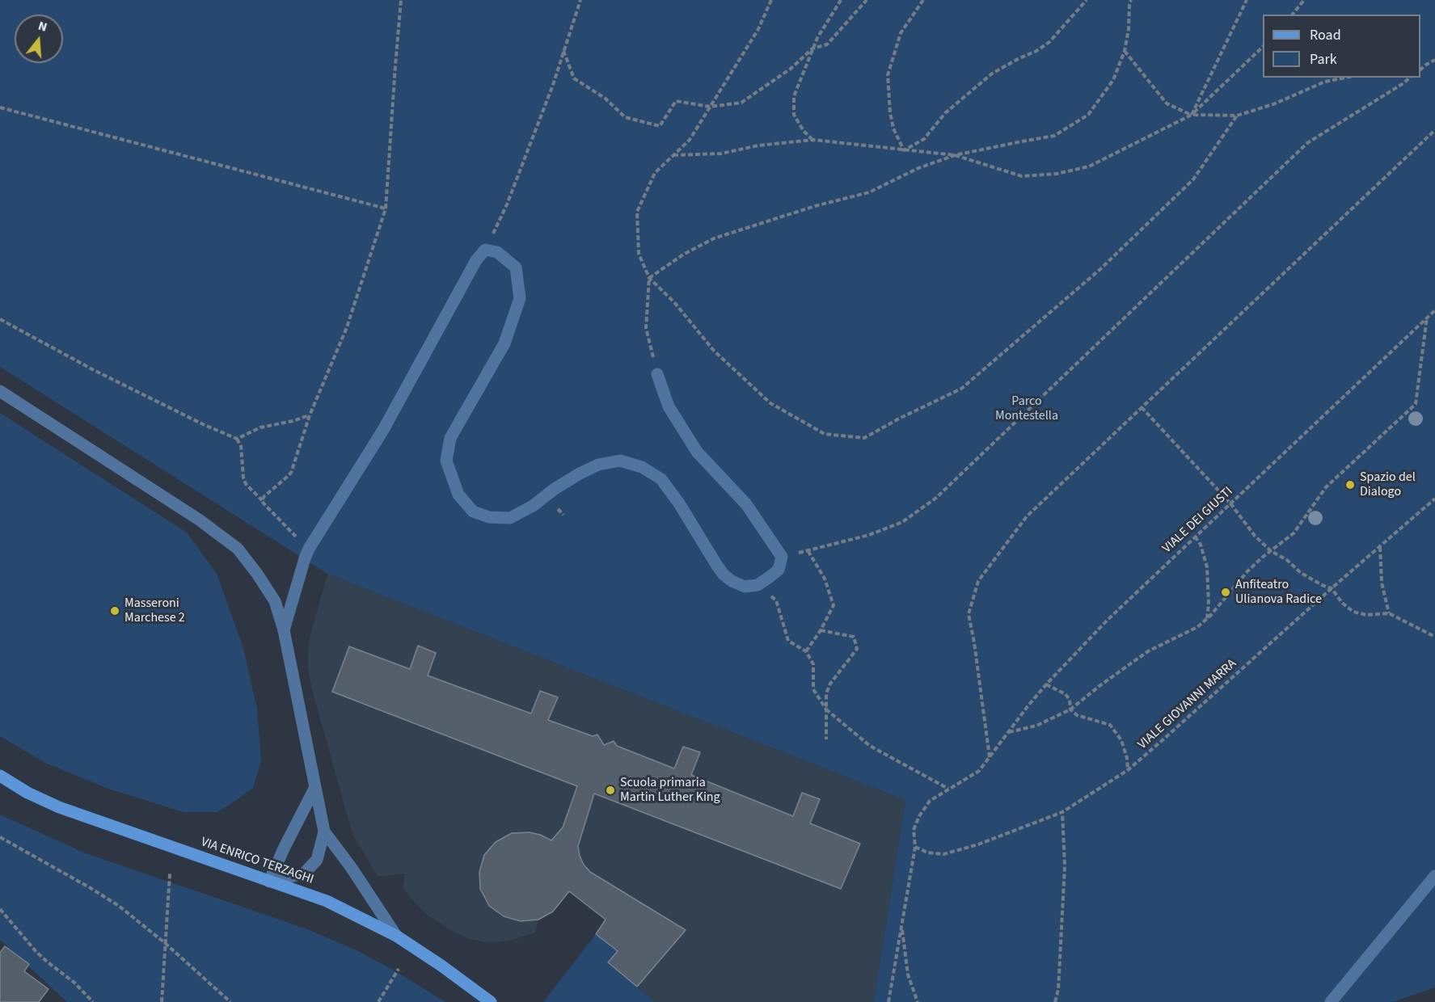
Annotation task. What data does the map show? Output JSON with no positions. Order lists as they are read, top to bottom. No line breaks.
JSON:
{"streets":{"street":["VIA ENRICO TERZAGHI"],"path":["VIALE DEI GIUSTI","VIALE GIOVANNI MARRA"]},"crossings":[["VIALE DEI GIUSTI","VIALE GIOVANNI MARRA"]],"parks":["Parco Montestella"],"places":["Spazio del Dialogo","Anfiteatro Ulianova Radice","Masseroni Marchese 2","Scuola primaria Martin Luther King"],"legend":["Road","Park"],"north":"top"}
